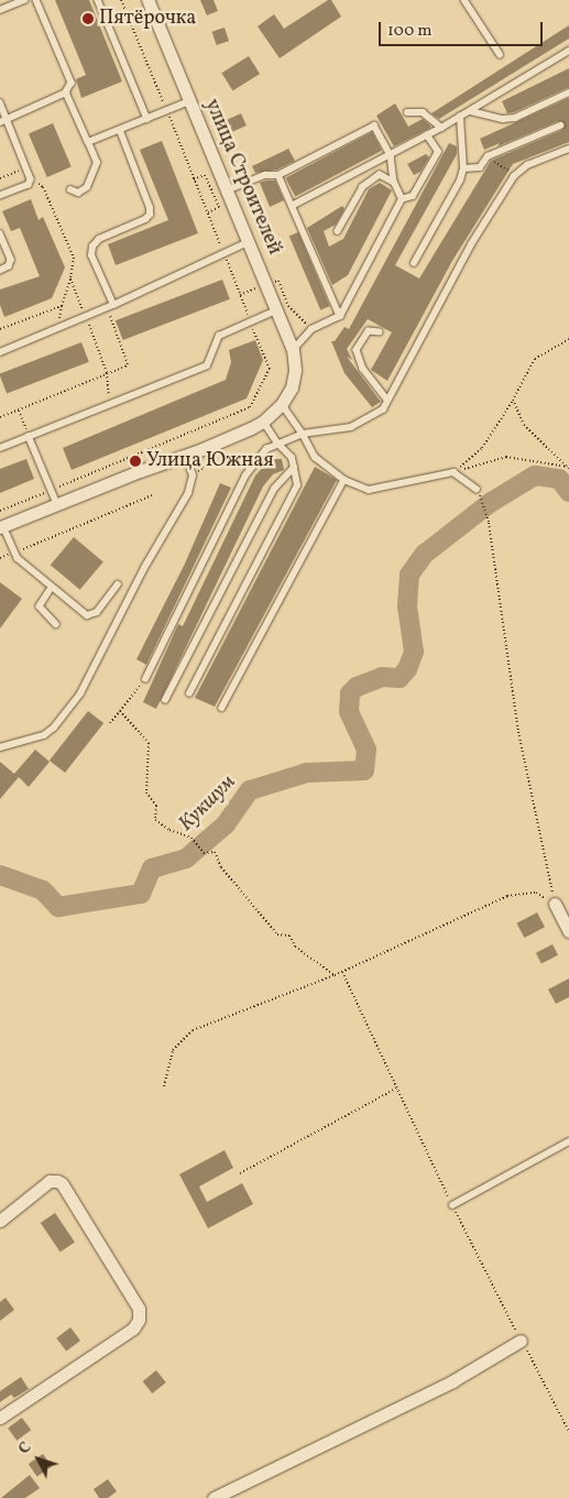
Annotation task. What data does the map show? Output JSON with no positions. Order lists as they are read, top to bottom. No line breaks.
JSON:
{"streets":{"street":["улица Строителей"]},"water":["Кукшум"],"places":["Пятёрочка","Улица Южная"],"scale_bar":"100 m","north":"top left"}
